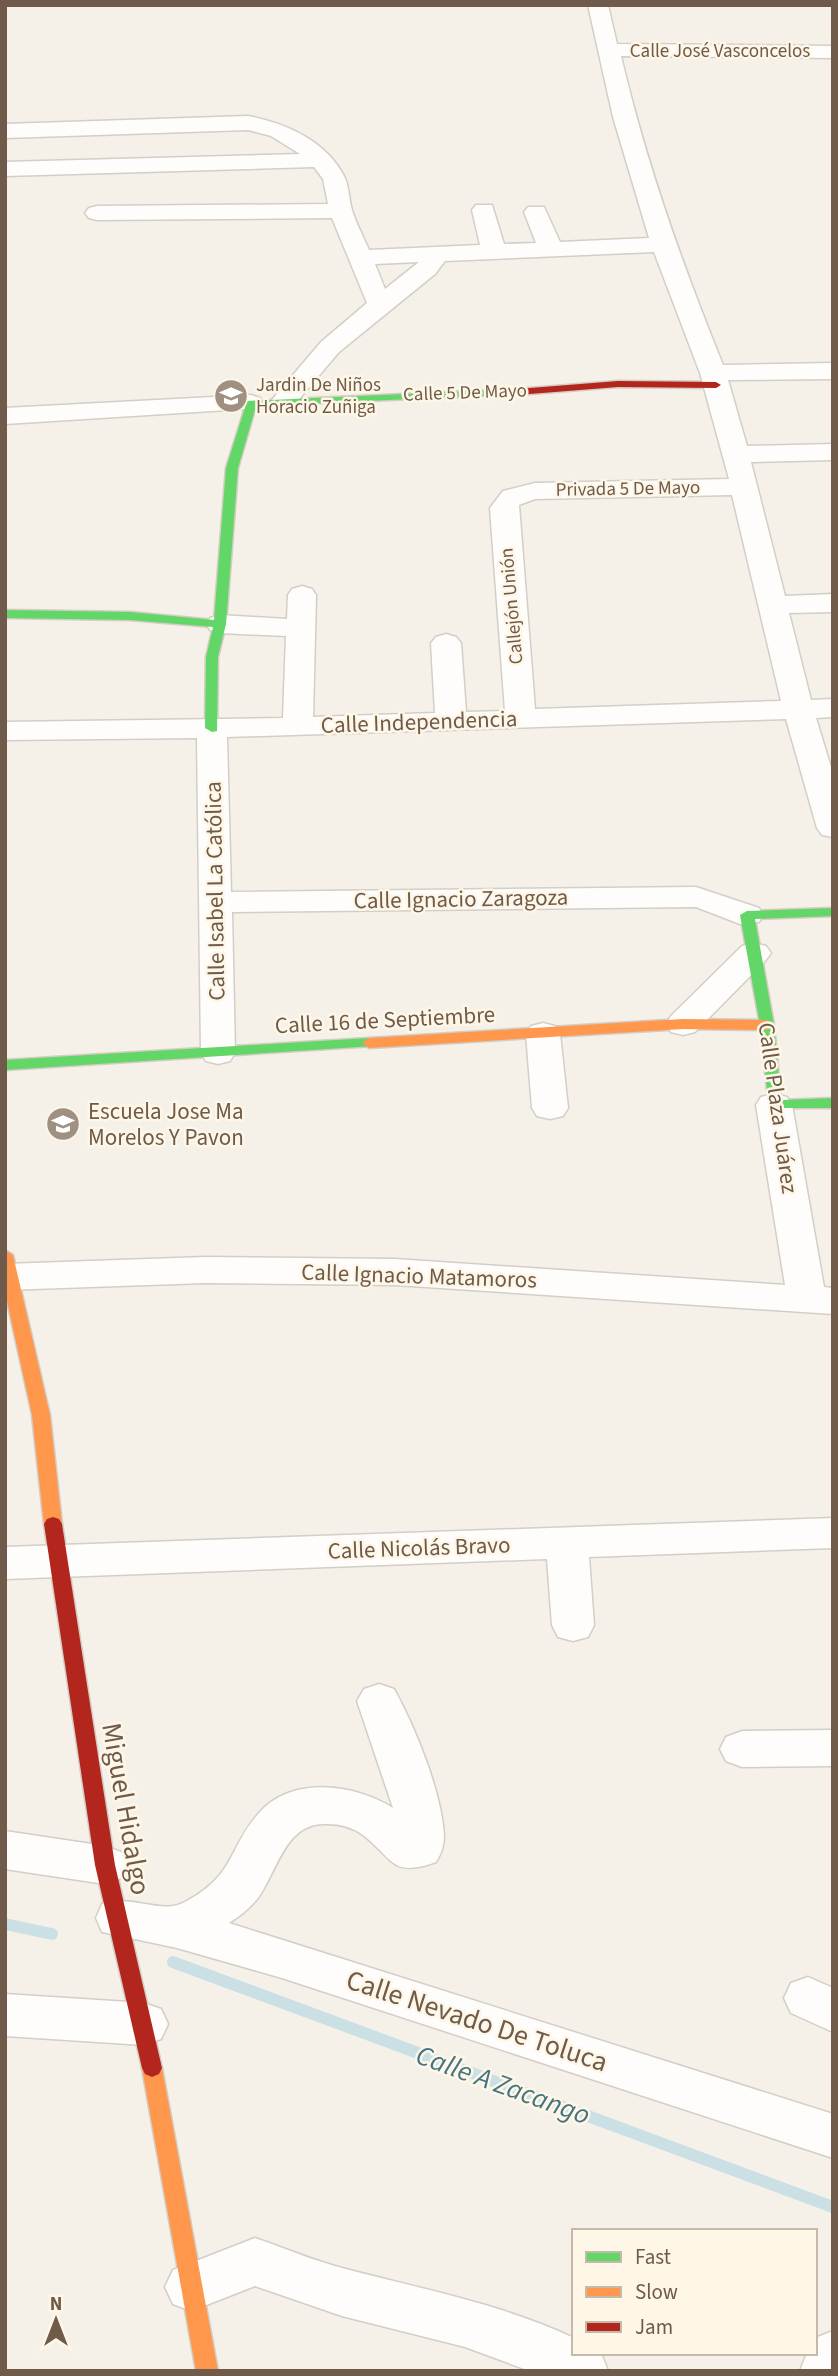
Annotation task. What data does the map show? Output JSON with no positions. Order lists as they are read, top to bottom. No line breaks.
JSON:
{"streets":{"street":["Calle José Vasconcelos","Calle 5 De Mayo","Privada 5 De Mayo","Callejón Unión","Calle Independencia","Calle Isabel La Católica","Calle Ignacio Zaragoza","Calle 16 de Septiembre","Calle Plaza Juárez","Calle Ignacio Matamoros","Calle Nicolás Bravo","Miguel Hidalgo","Calle Nevado De Toluca"]},"crossings":[["Privada 5 De Mayo","Callejón Unión"],["Callejón Unión","Calle Independencia"],["Calle Independencia","Calle Isabel La Católica"],["Calle Isabel La Católica","Calle Ignacio Zaragoza"],["Calle Isabel La Católica","Calle 16 de Septiembre"],["Calle Ignacio Zaragoza","Calle Plaza Juárez"],["Calle 16 de Septiembre","Calle Plaza Juárez"],["Calle Plaza Juárez","Calle Ignacio Matamoros"],["Calle Ignacio Matamoros","Miguel Hidalgo"],["Calle Nicolás Bravo","Miguel Hidalgo"],["Miguel Hidalgo","Calle Nevado De Toluca"]],"water":["Calle A Zacango"],"places":{"school or university":["Jardin De Niños Horacio Zuñiga","Escuela Jose Ma Morelos Y Pavon"]},"legend":["Fast","Slow","Jam"],"north":"top"}
